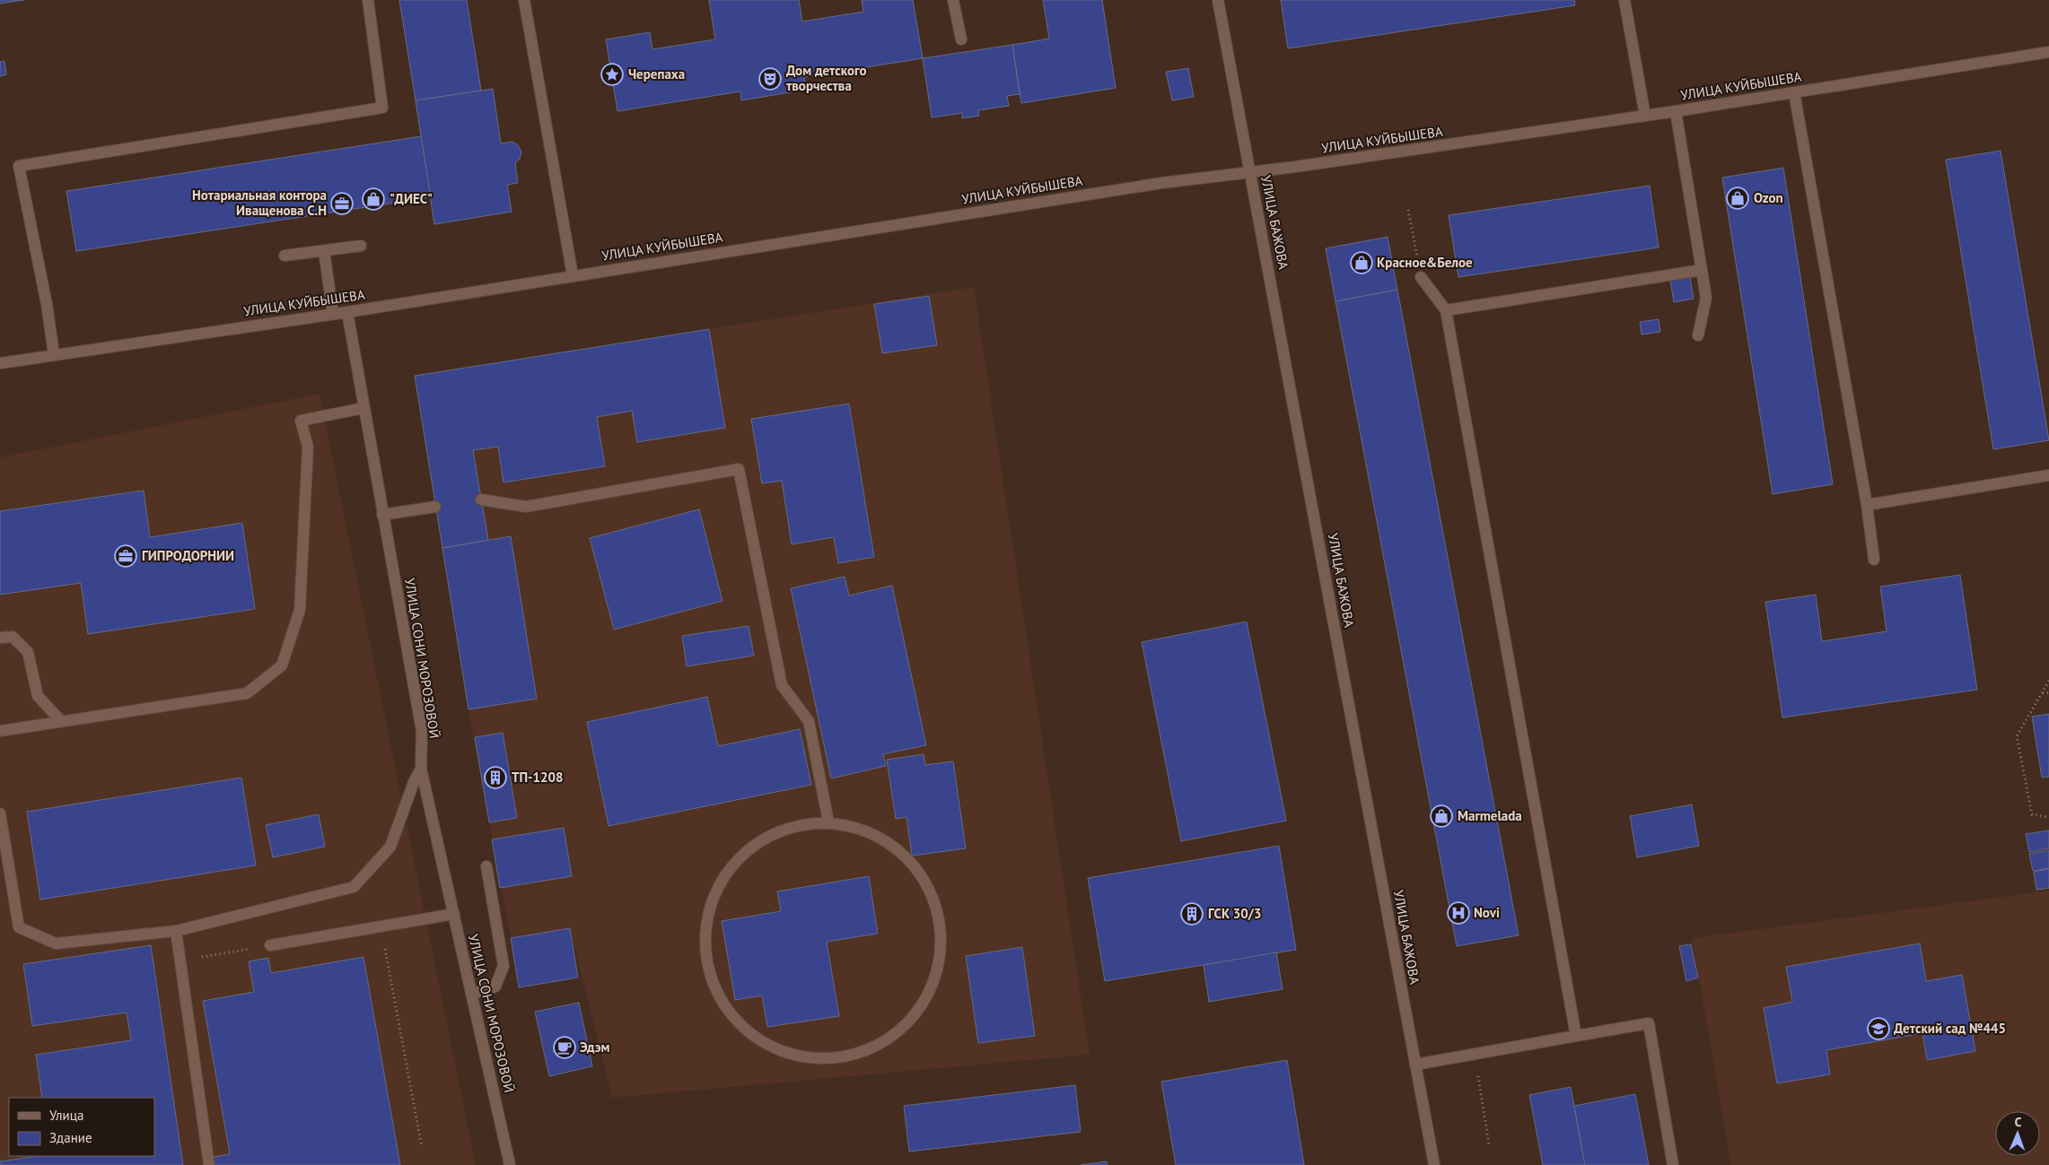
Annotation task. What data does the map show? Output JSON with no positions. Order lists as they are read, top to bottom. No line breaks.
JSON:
{"streets":{"main road":["УЛИЦА КУЙБЫШЕВА","УЛИЦА БАЖОВА","УЛИЦА СОНИ МОРОЗОВОЙ"]},"crossings":[["УЛИЦА КУЙБЫШЕВА","УЛИЦА БАЖОВА"],["УЛИЦА КУЙБЫШЕВА","УЛИЦА СОНИ МОРОЗОВОЙ"]],"places":{"place":["Черепаха"],"theatre":["Дом детского творчества"],"shop":["Ozon","\"ДИЕС\"","Красное&Белое","Marmelada"],"office":["Нотариальная контора Иващенова С.Н","ГИПРОДОРНИИ"],"building":["ТП-1208","ГСК 30/3"],"hospital":["Novi"],"school or university":["Детский сад №445"],"cafe":["Эдэм"]},"legend":["Улица","Здание"],"north":"top"}
